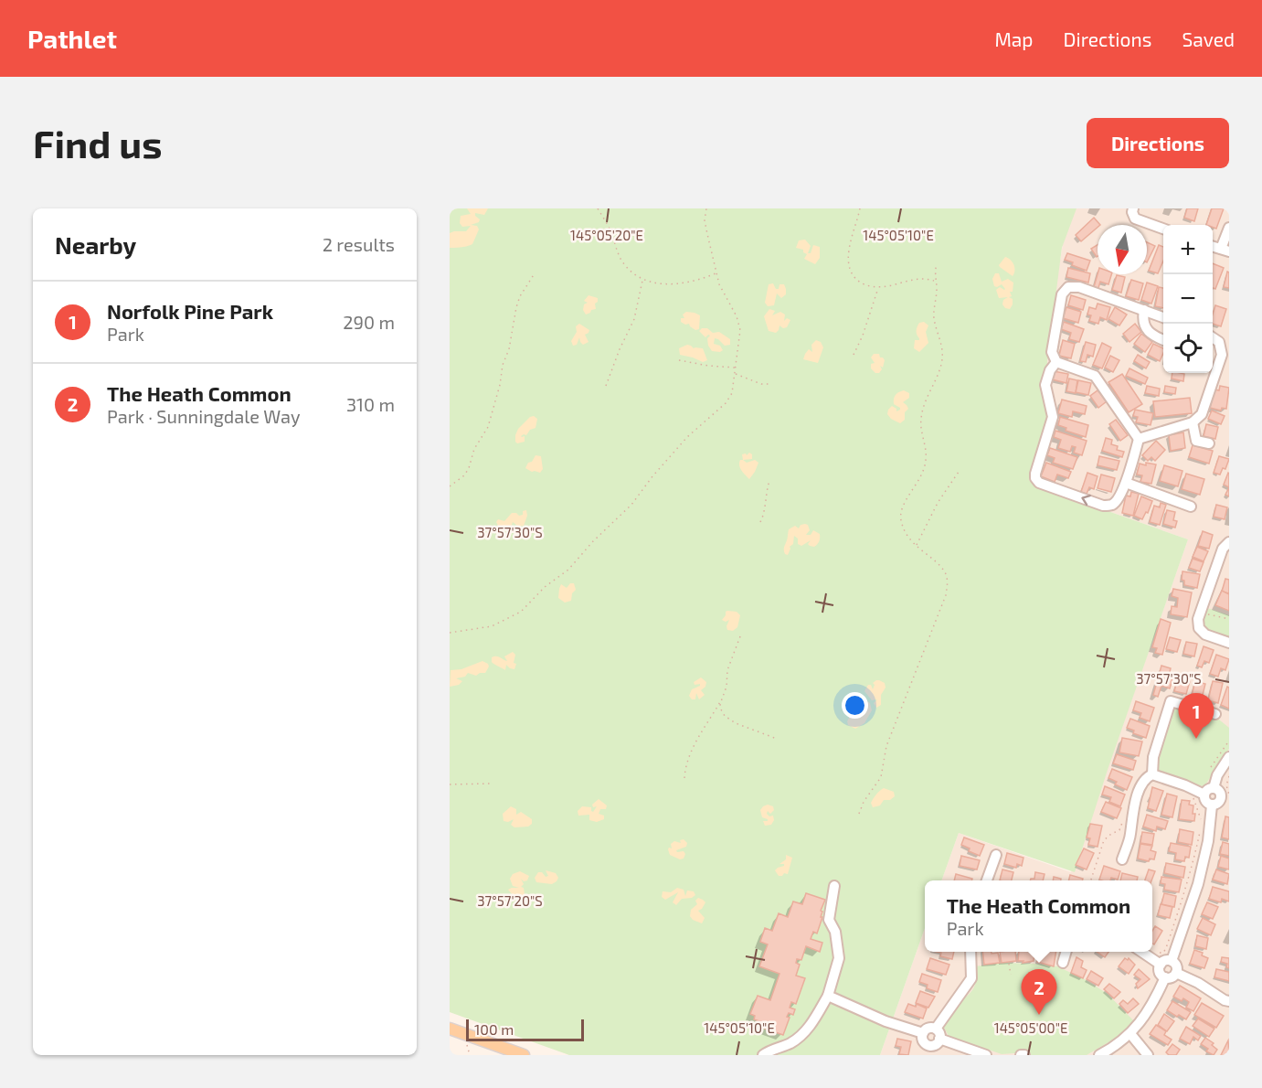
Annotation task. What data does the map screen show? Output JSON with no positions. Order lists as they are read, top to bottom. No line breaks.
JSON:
{"scale_bar":"100 m","north":"bottom","page":{"header":"Pathlet","nav":["Map","Directions","Saved"],"buttons":"Directions","title":"Find us","heading":["Nearby","2 results"],"map_buttons":["+","−"],"list":[{"mark":"1","name":"Norfolk Pine Park","note":"Park","value":"290 m"},{"mark":"2","name":"The Heath Common","note":"Park · Sunningdale Way","value":"310 m"}],"pins":["1","2"],"popup":["The Heath Common","Park"],"scale":"100 m"},"coordinates":["145°05'20\"E","145°05'10\"E","37°57'30\"S","37°57'20\"S","145°05'00\"E"]}
